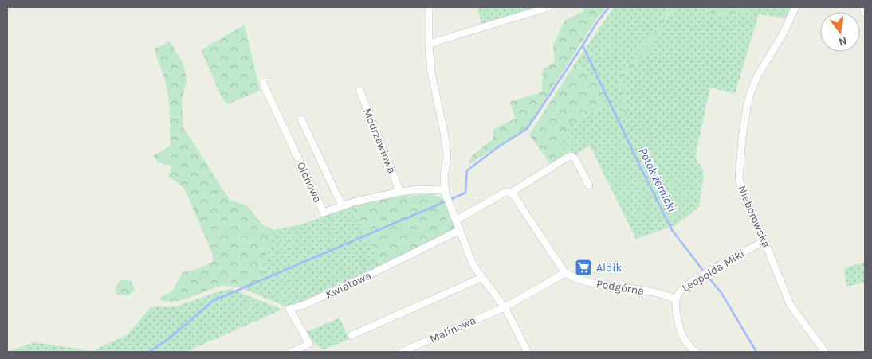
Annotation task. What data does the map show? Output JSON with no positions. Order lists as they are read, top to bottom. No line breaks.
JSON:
{"streets":{"street":["Modrzewiowa","Olchowa","Nieborowska","Leopolda Miki","Kwiatowa","Podgórna","Malinowa"]},"crossings":[["Modrzewiowa","Olchowa"],["Nieborowska","Leopolda Miki"],["Leopolda Miki","Podgórna"]],"water":["Potok żernicki"],"places":{"supermarket":["Aldik"]},"north":"bottom"}
